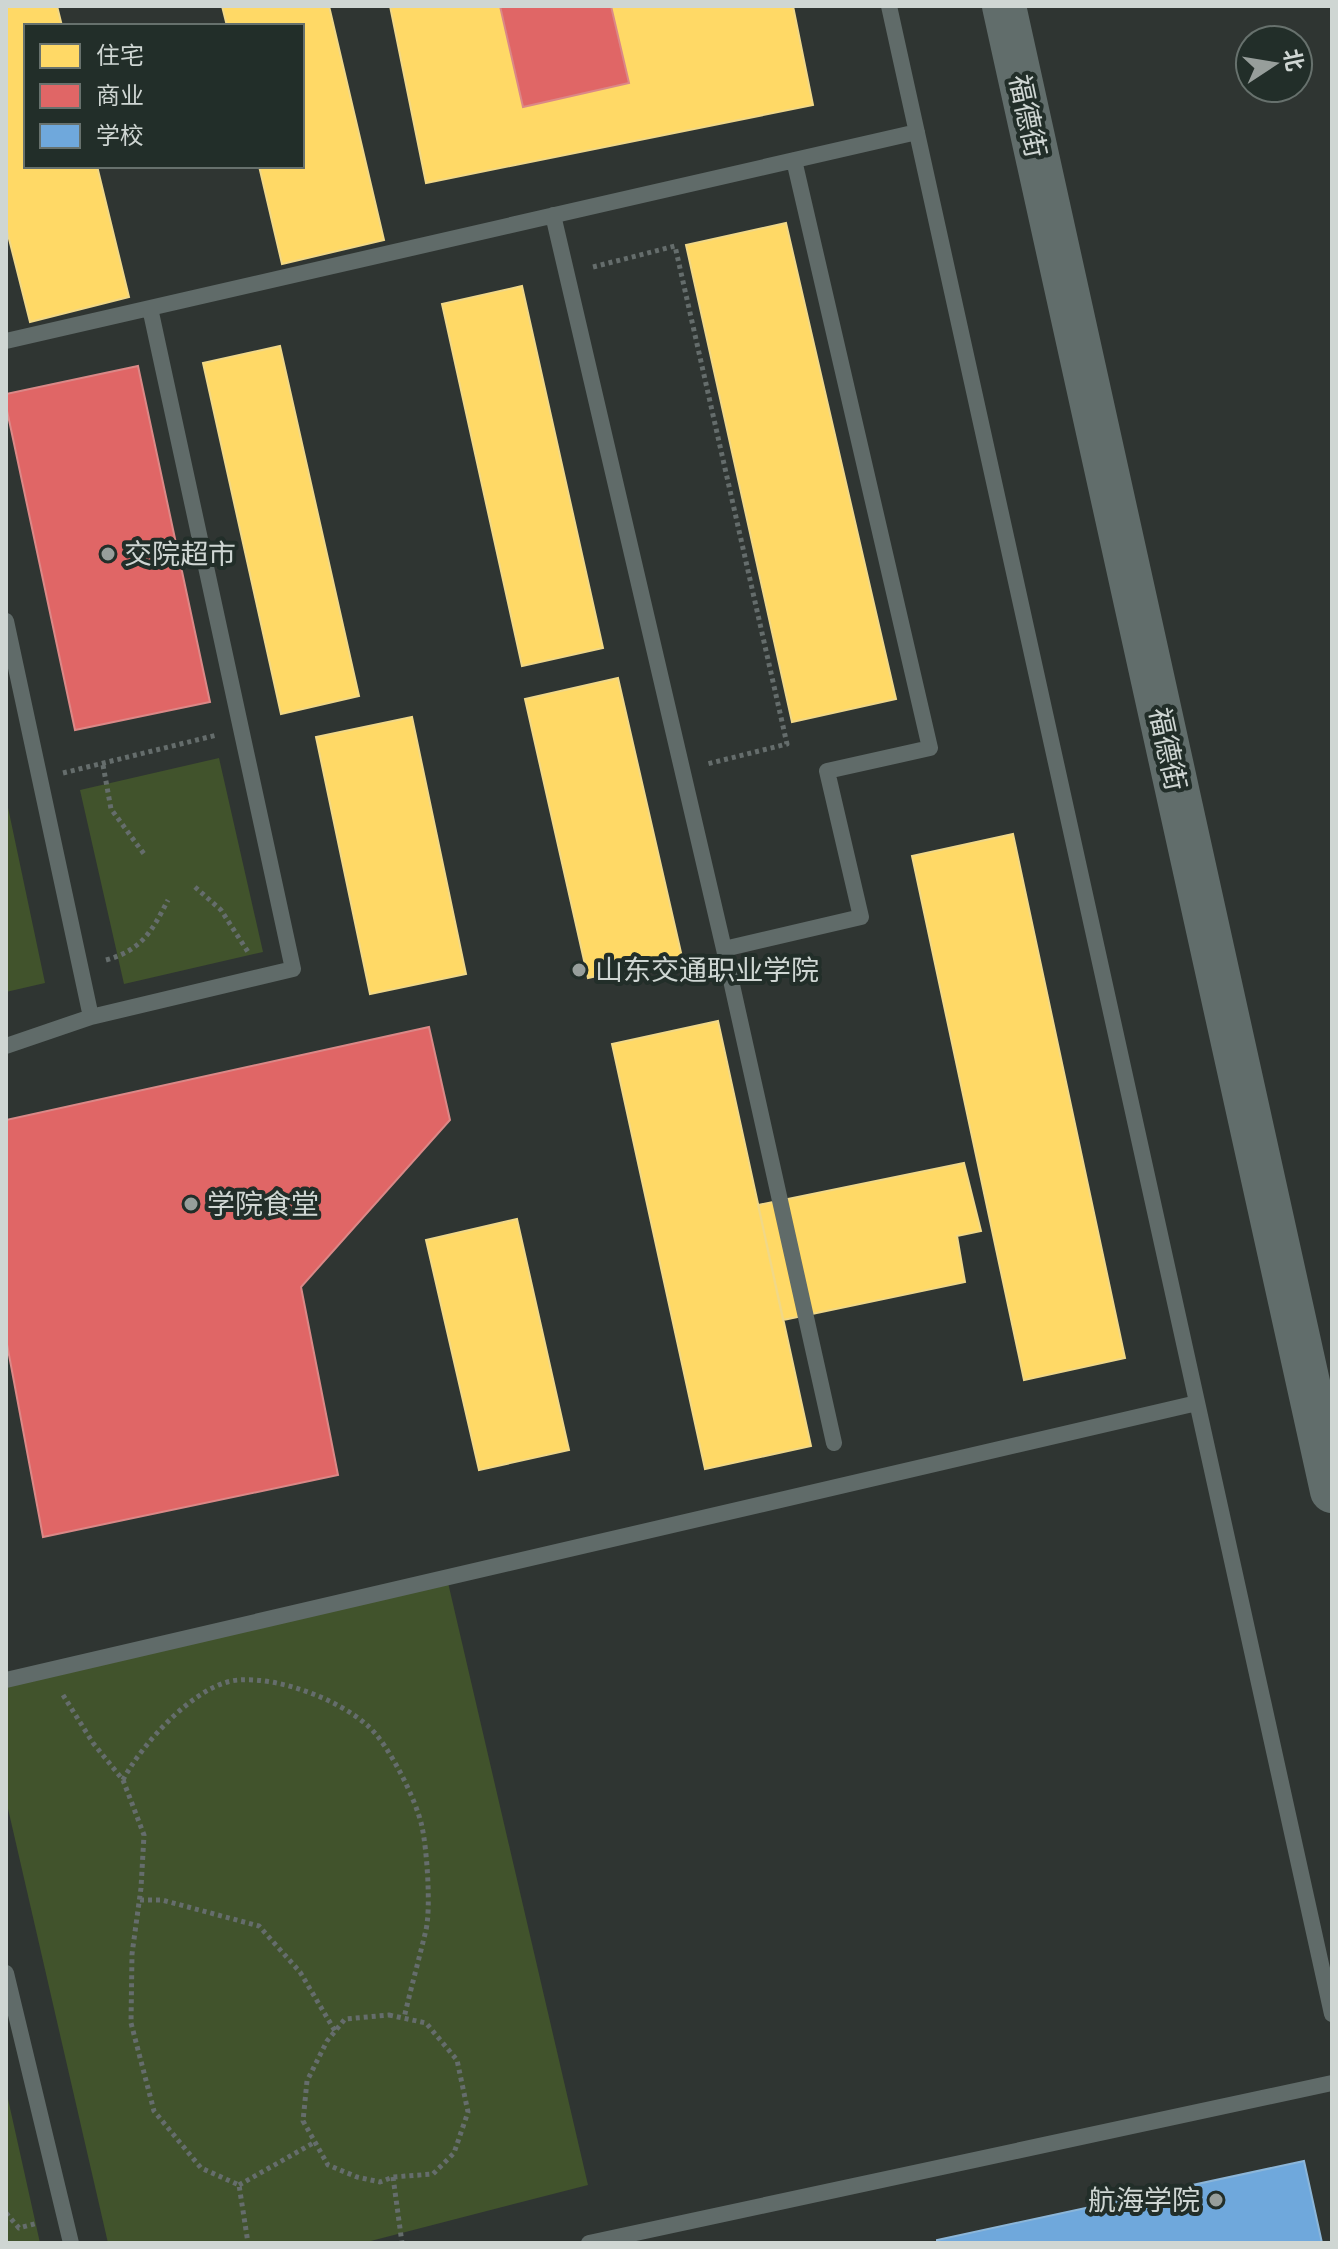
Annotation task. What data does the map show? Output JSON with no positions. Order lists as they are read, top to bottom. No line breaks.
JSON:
{"streets":{"street":["福德街"]},"places":["交院超市","山东交通职业学院","学院食堂","航海学院"],"legend":["住宅","商业","学校"],"north":"right"}
